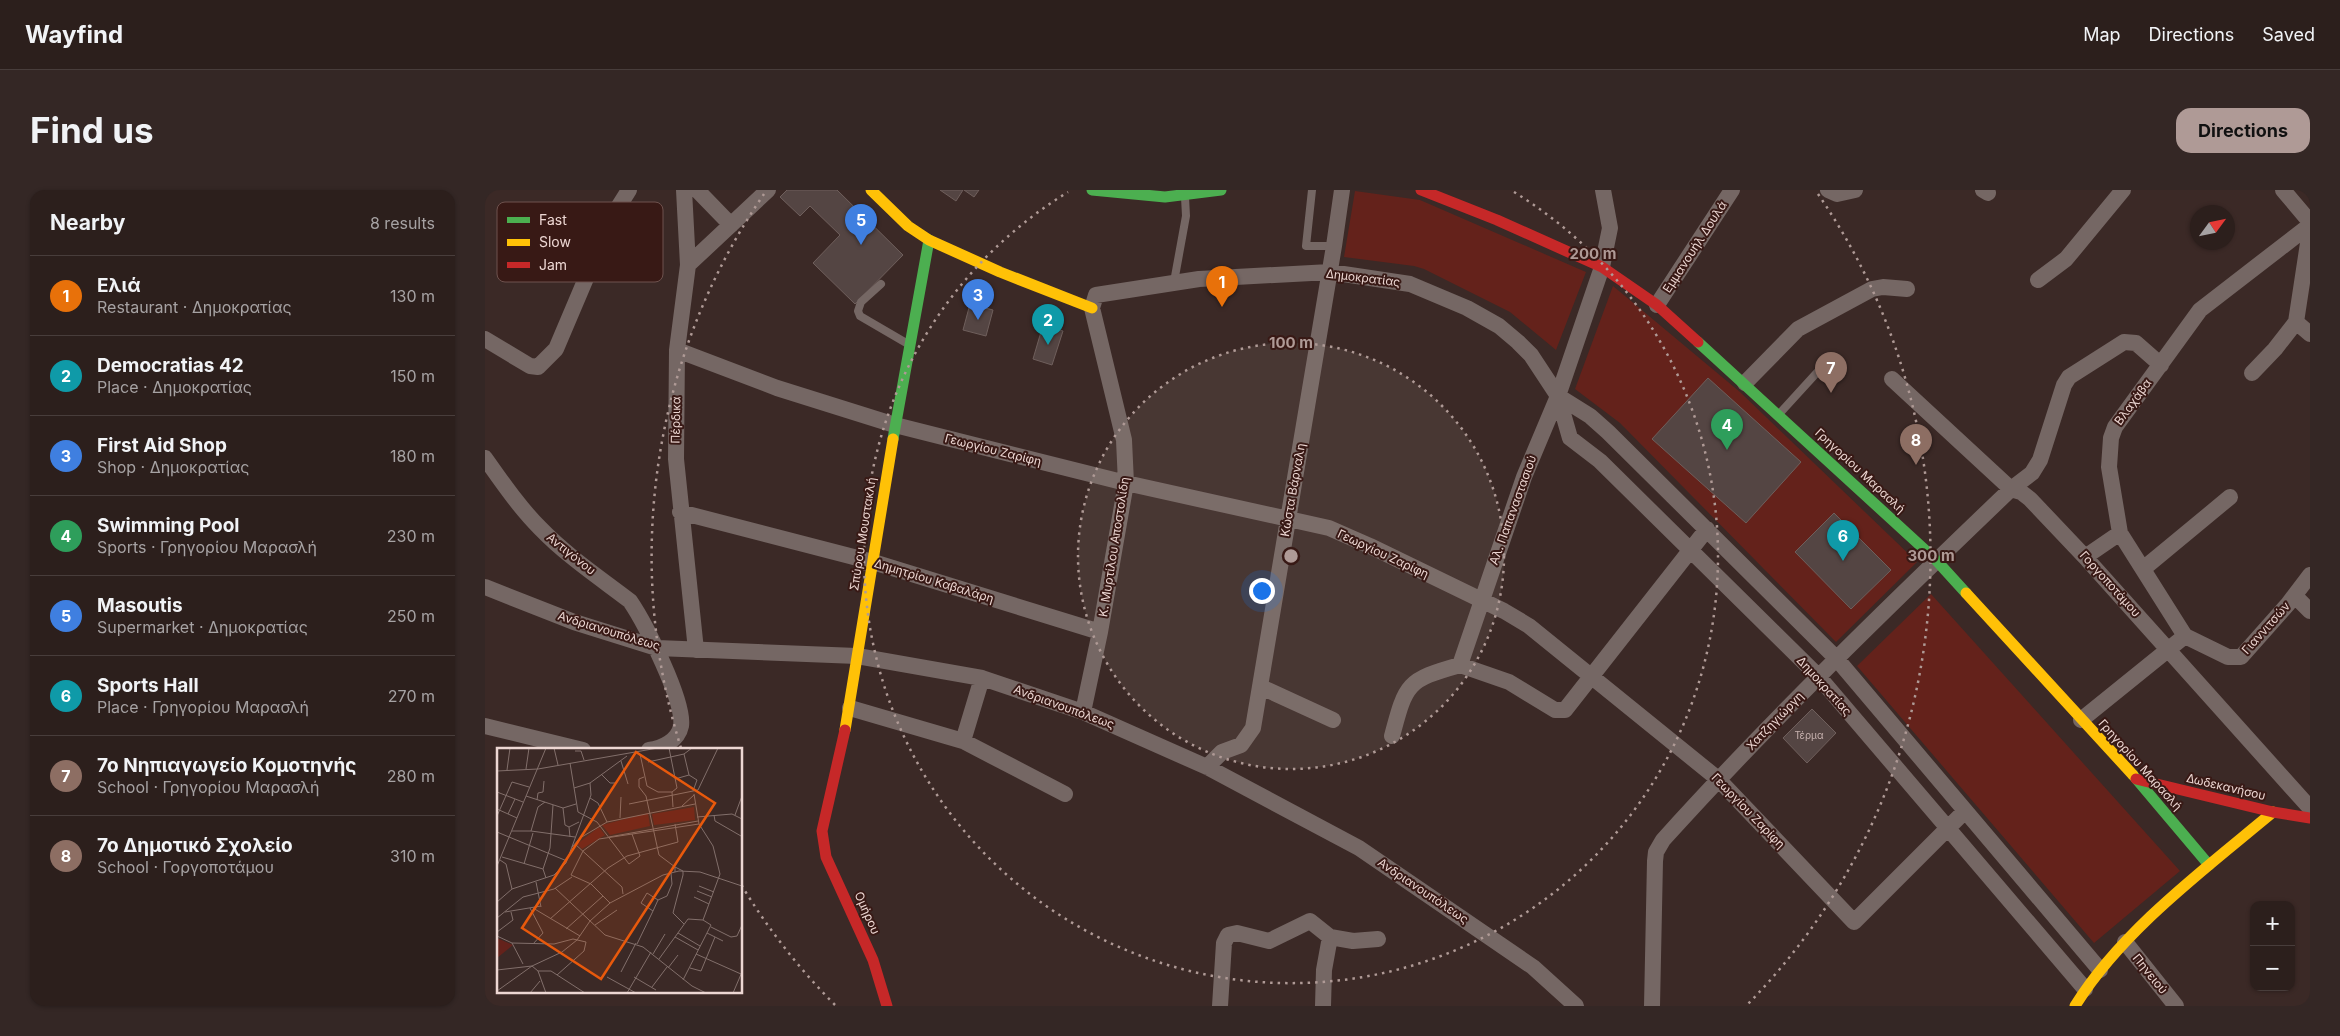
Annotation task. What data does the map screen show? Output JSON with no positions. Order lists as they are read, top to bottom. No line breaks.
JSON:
{"streets":{"street":["Εμμανουήλ Δουλά","Δημοκρατίας","Βλαχάβα","Πέρδικα","Γεωργίου Ζαρίφη","Γρηγορίου Μαρασλή","Κώστα Βάρναλη","Αλ. Παπαναστασιού","Σπύρου Μουστακλή","Κ. Μυρτίλου Αποστολίδη","Αντιγόνου","Δημητρίου Καβαλάρη","Γοργοποτάμου","Γιαννιτσών","Ανδριανουπόλεως","Χατζηγιώργη","Δωδεκανήσου","Ομήρου","Πηνειού"]},"crossings":[["Εμμανουήλ Δουλά","Γρηγορίου Μαρασλή"],["Δημοκρατίας","Γεωργίου Ζαρίφη"],["Δημοκρατίας","Κώστα Βάρναλη"],["Δημοκρατίας","Αλ. Παπαναστασιού"],["Δημοκρατίας","Κ. Μυρτίλου Αποστολίδη"],["Δημοκρατίας","Χατζηγιώργη"],["Βλαχάβα","Γιαννιτσών"],["Βλαχάβα","Χατζηγιώργη"],["Πέρδικα","Γεωργίου Ζαρίφη"],["Πέρδικα","Δημητρίου Καβαλάρη"],["Πέρδικα","Ανδριανουπόλεως"],["Γεωργίου Ζαρίφη","Κώστα Βάρναλη"],["Γεωργίου Ζαρίφη","Αλ. Παπαναστασιού"],["Γεωργίου Ζαρίφη","Σπύρου Μουστακλή"],["Γεωργίου Ζαρίφη","Κ. Μυρτίλου Αποστολίδη"],["Γεωργίου Ζαρίφη","Χατζηγιώργη"],["Γρηγορίου Μαρασλή","Αλ. Παπαναστασιού"],["Γρηγορίου Μαρασλή","Χατζηγιώργη"],["Γρηγορίου Μαρασλή","Δωδεκανήσου"],["Κώστα Βάρναλη","Ανδριανουπόλεως"],["Σπύρου Μουστακλή","Δημητρίου Καβαλάρη"],["Σπύρου Μουστακλή","Ανδριανουπόλεως"],["Σπύρου Μουστακλή","Ομήρου"],["Κ. Μυρτίλου Αποστολίδη","Δημητρίου Καβαλάρη"],["Κ. Μυρτίλου Αποστολίδη","Ανδριανουπόλεως"],["Αντιγόνου","Ανδριανουπόλεως"],["Γοργοποτάμου","Χατζηγιώργη"]],"house_numbers":["Τέρμα"],"legend":["Fast","Slow","Jam"],"north":"top right","page":{"header":"Wayfind","nav":["Map","Directions","Saved"],"buttons":"Directions","title":"Find us","heading":["Nearby","8 results"],"pins":["5","1","3","2","7","4","8","6"],"list":[{"mark":"1","name":"Ελιά","note":"Restaurant · Δημοκρατίας","value":"130 m"},{"mark":"2","name":"Democratias 42","note":"Place · Δημοκρατίας","value":"150 m"},{"mark":"3","name":"First Aid Shop","note":"Shop · Δημοκρατίας","value":"180 m"},{"mark":"4","name":"Swimming Pool","note":"Sports · Γρηγορίου Μαρασλή","value":"230 m"},{"mark":"5","name":"Masoutis","note":"Supermarket · Δημοκρατίας","value":"250 m"},{"mark":"6","name":"Sports Hall","note":"Place · Γρηγορίου Μαρασλή","value":"270 m"},{"mark":"7","name":"7ο Νηπιαγωγείο Κομοτηνής","note":"School · Γρηγορίου Μαρασλή","value":"280 m"},{"mark":"8","name":"7ο Δημοτικό Σχολείο","note":"School · Γοργοποτάμου","value":"310 m"}],"map_buttons":["+","−"]},"rings":["200 m","100 m","300 m"]}
